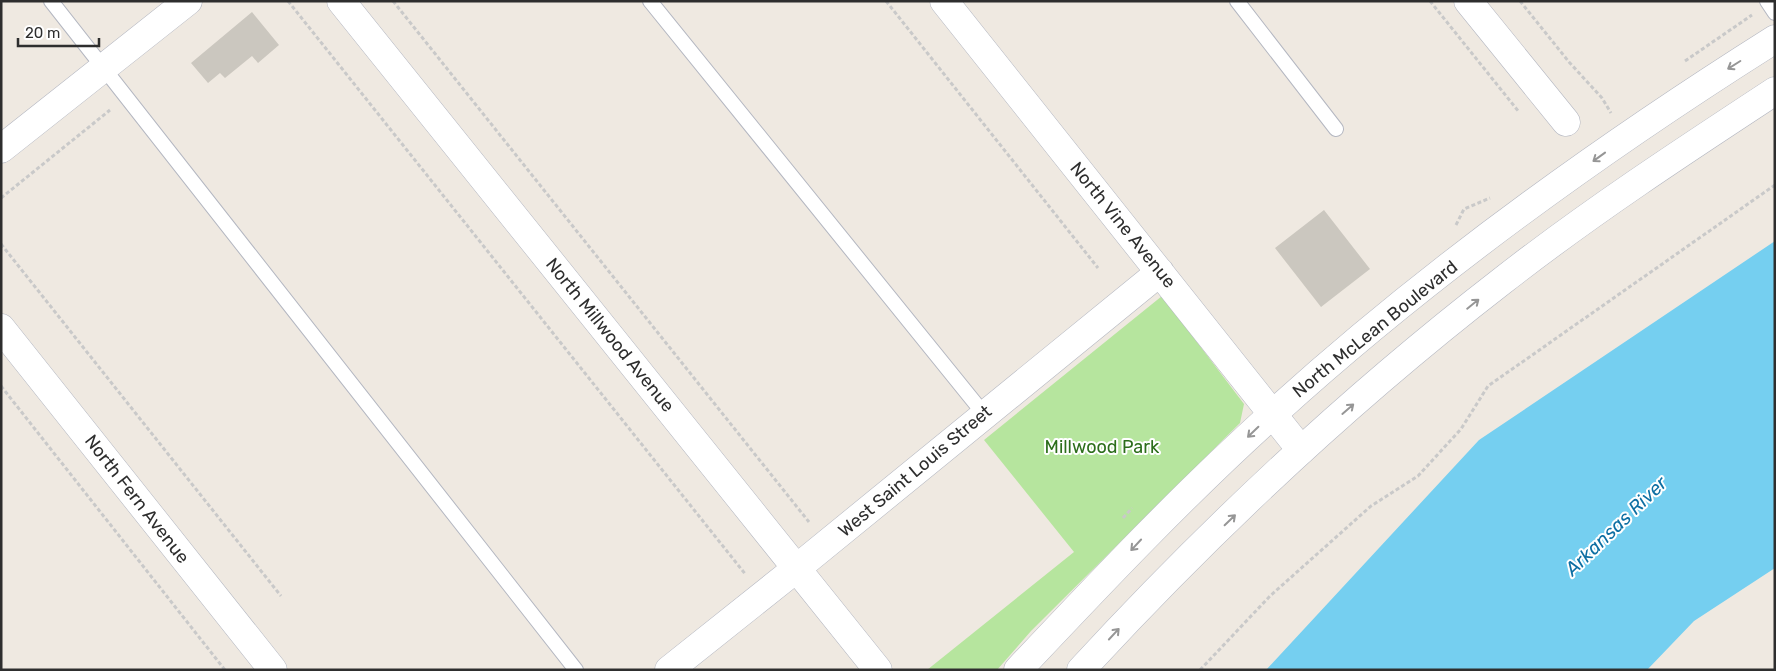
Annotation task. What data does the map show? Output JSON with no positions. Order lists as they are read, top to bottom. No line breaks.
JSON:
{"streets":{"street":["North Vine Avenue","North McLean Boulevard","North Millwood Avenue","West Saint Louis Street","North Fern Avenue"]},"crossings":[["North Vine Avenue","North McLean Boulevard"],["North Vine Avenue","West Saint Louis Street"],["North Millwood Avenue","West Saint Louis Street"]],"water":["Arkansas River"],"parks":["Millwood Park"],"scale_bar":"20 m"}
